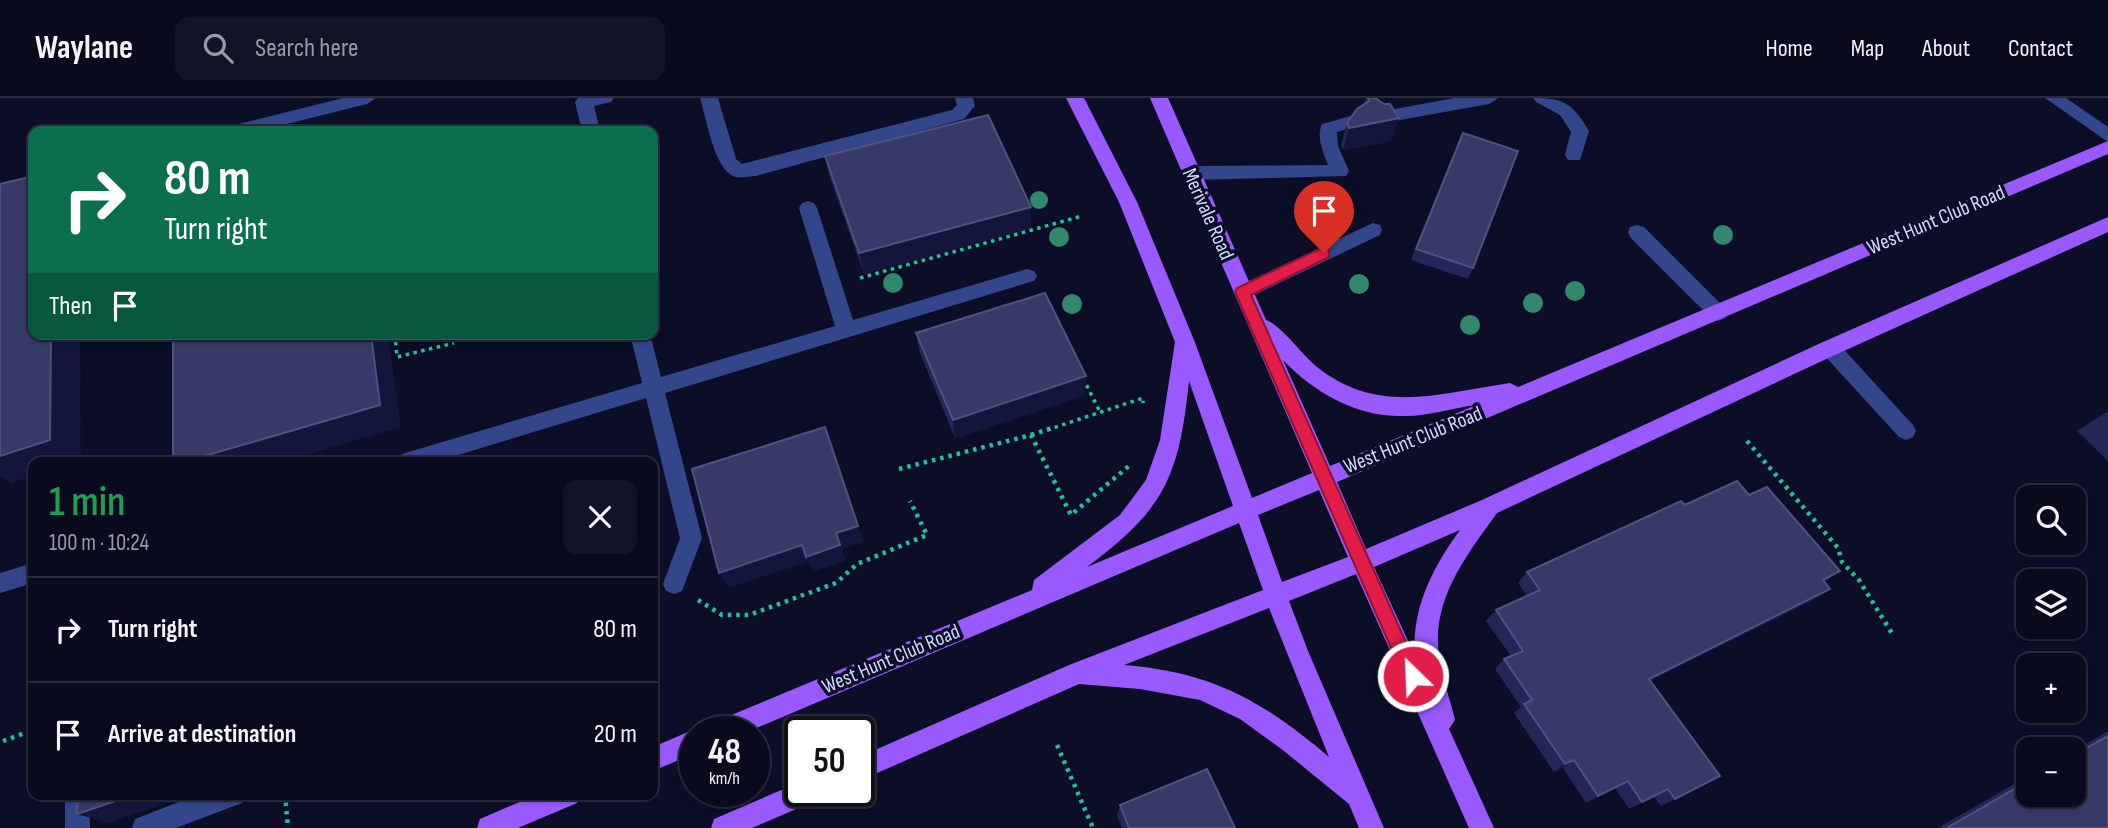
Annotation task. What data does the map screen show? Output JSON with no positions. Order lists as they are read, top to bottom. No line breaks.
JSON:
{"streets":{"main road":["Merivale Road","West Hunt Club Road"]},"crossings":[["Merivale Road","West Hunt Club Road"]],"page":{"header":"Waylane","search":"Search here","nav":["Home","Map","About","Contact"],"turn":["80 m","Turn right"],"then":"Then","heading":["1 min","100 m · 10:24"],"map_buttons":["+","−"],"list":[{"name":"Turn right","value":"80 m"},{"name":"Arrive at destination","value":"20 m"}],"speed":"48 km/h","limit":"50"}}
